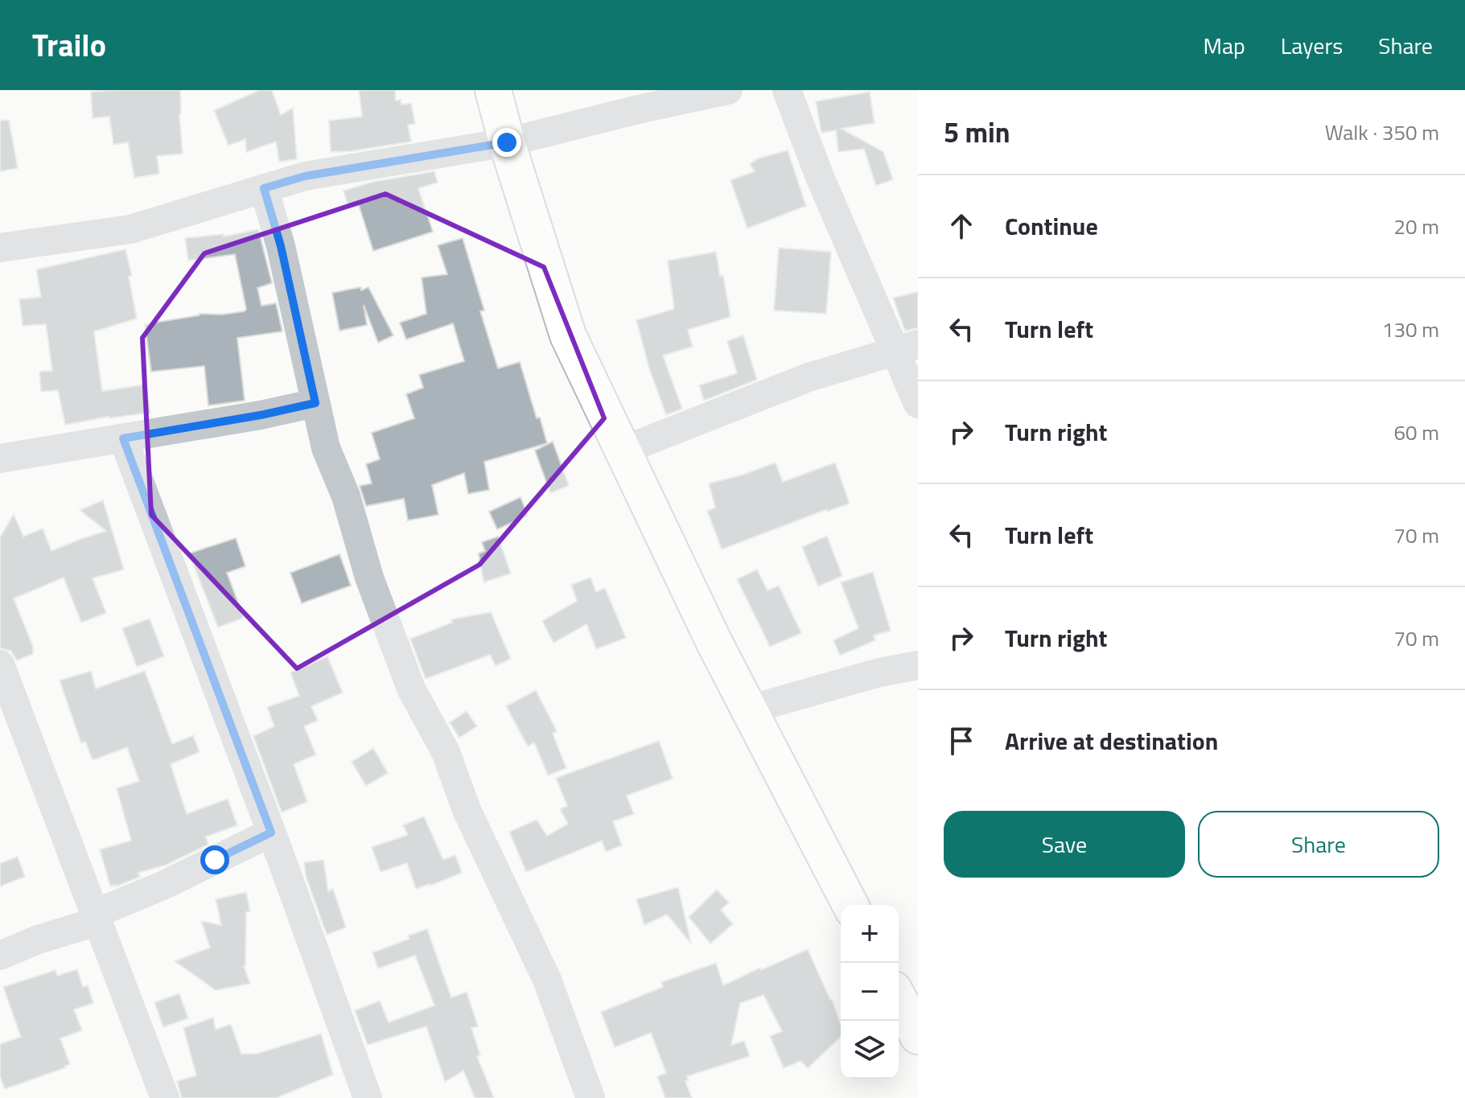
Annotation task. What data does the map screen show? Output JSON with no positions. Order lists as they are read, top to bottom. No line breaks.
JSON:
{"page":{"header":"Trailo","nav":["Map","Layers","Share"],"heading":["5 min","Walk · 350 m"],"list":[["Continue","20 m"],["Turn left","130 m"],["Turn right","60 m"],["Turn left","70 m"],["Turn right","70 m"],"Arrive at destination"],"buttons":["Save","Share"],"map_buttons":["+","−"]}}
